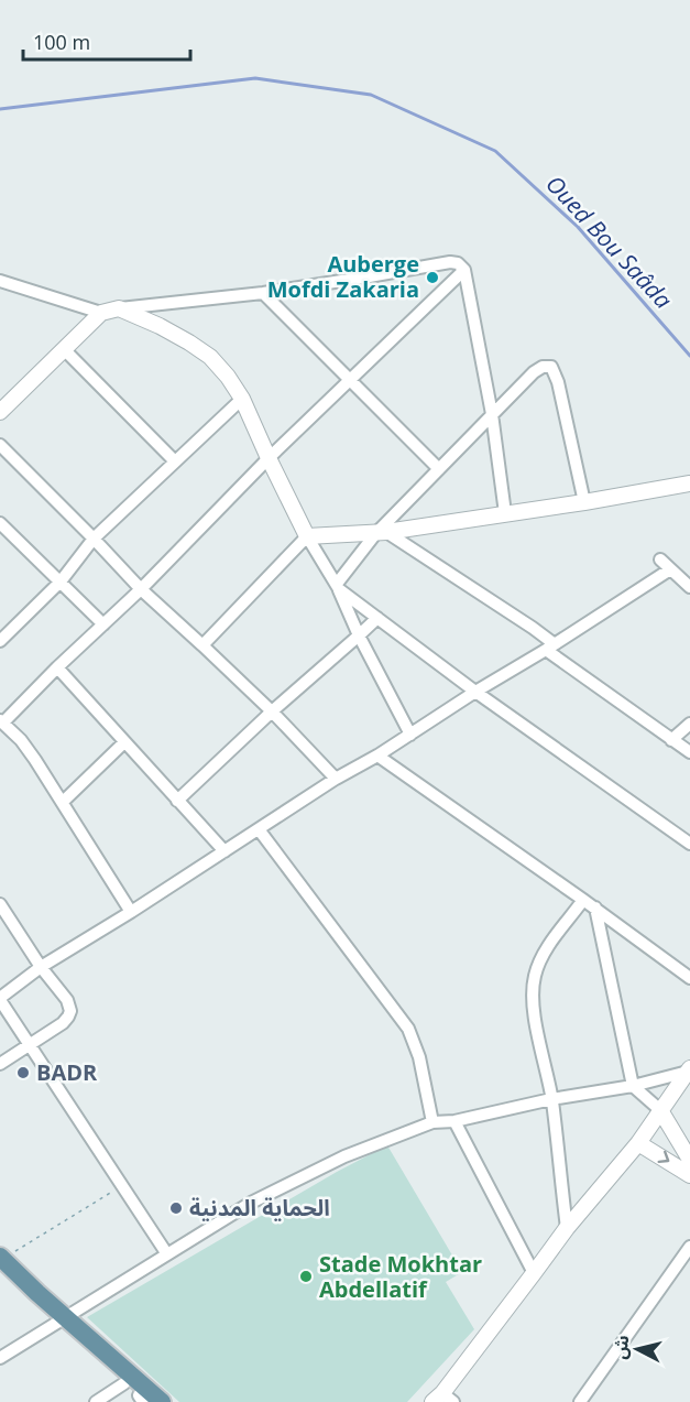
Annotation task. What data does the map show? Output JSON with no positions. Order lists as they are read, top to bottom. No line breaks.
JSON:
{"water":["Oued Bou Saâda"],"places":["Auberge Mofdi Zakaria","BADR","الحماية المدنية","Stade Mokhtar Abdellatif"],"scale_bar":"100 m","north":"left"}
